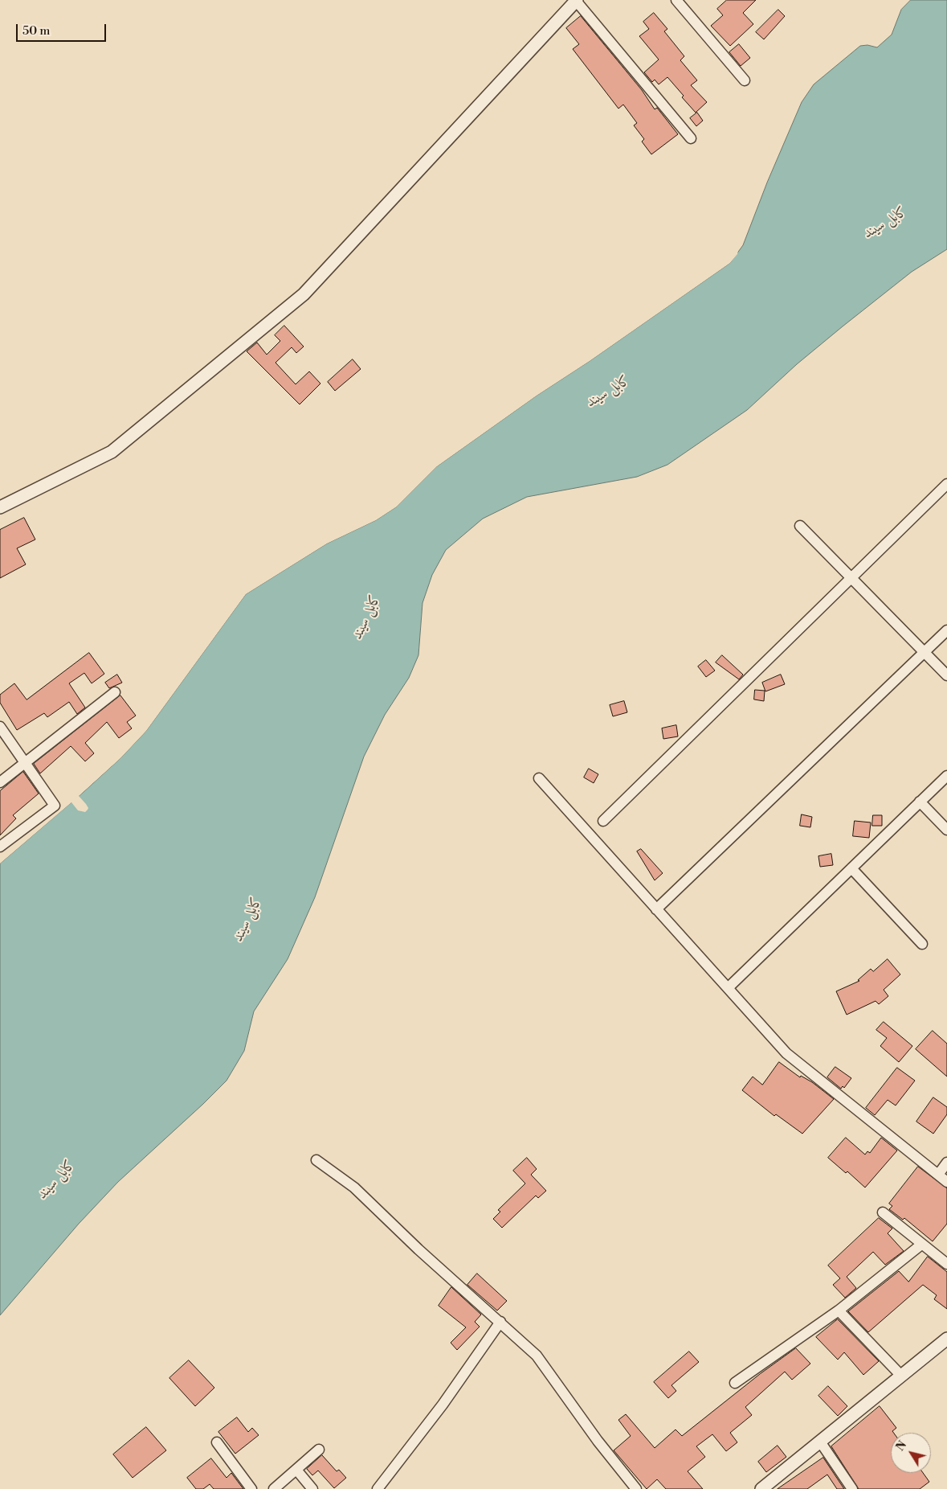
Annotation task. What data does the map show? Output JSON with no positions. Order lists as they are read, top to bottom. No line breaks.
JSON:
{"water":["کابل سيند"],"scale_bar":"50 m","north":"top left"}
